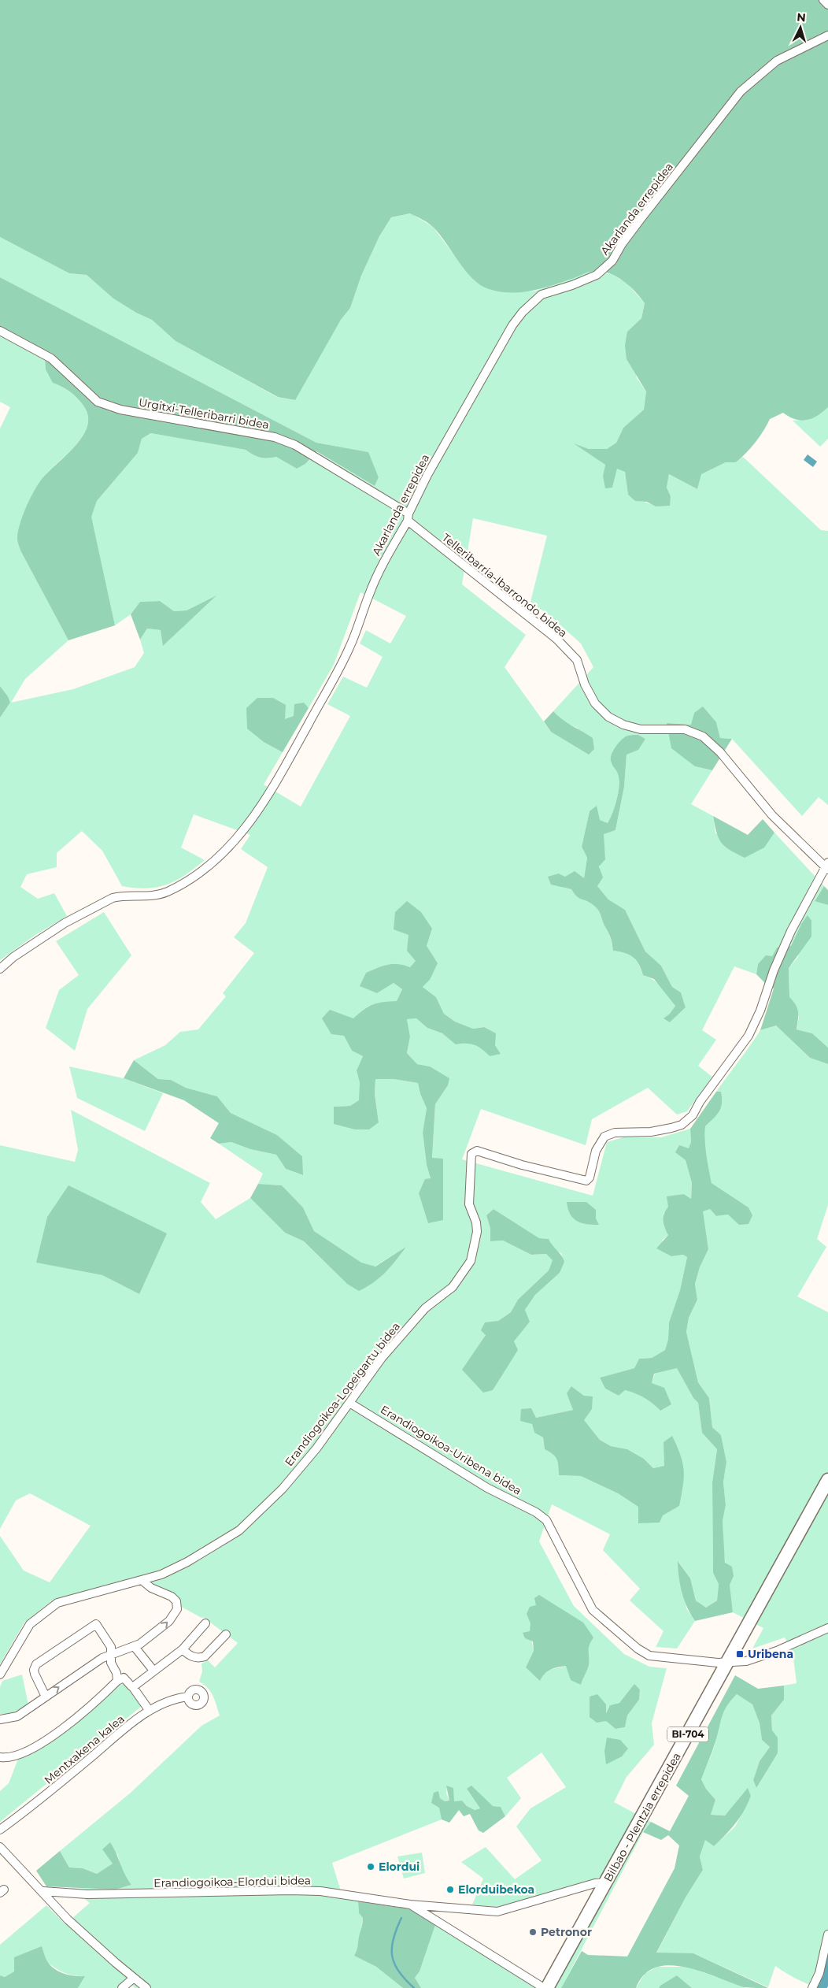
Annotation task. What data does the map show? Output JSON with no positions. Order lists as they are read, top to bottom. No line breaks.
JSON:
{"streets":{"main road":["BI-704","Bilbao - Plentzia errepidea"],"street":["Akarlanda errepidea","Urgitxi-Telleribarri bidea","Telleribarria-Ibarrondo bidea","Erandiogoikoa-Lopeigartu bidea","Erandiogoikoa-Uribena bidea","Mentxakena kalea","Erandiogoikoa-Elordui bidea"]},"crossings":[["Akarlanda errepidea","Urgitxi-Telleribarri bidea"],["Akarlanda errepidea","Telleribarria-Ibarrondo bidea"],["Urgitxi-Telleribarri bidea","Telleribarria-Ibarrondo bidea"],["Telleribarria-Ibarrondo bidea","Erandiogoikoa-Lopeigartu bidea"],["Erandiogoikoa-Lopeigartu bidea","Erandiogoikoa-Uribena bidea"],["Erandiogoikoa-Uribena bidea","Bilbao - Plentzia errepidea"],["Bilbao - Plentzia errepidea","Erandiogoikoa-Elordui bidea"]],"places":{"transit":["Uribena"],"other":["Elordui","Elorduibekoa","Petronor"]},"north":"top"}
